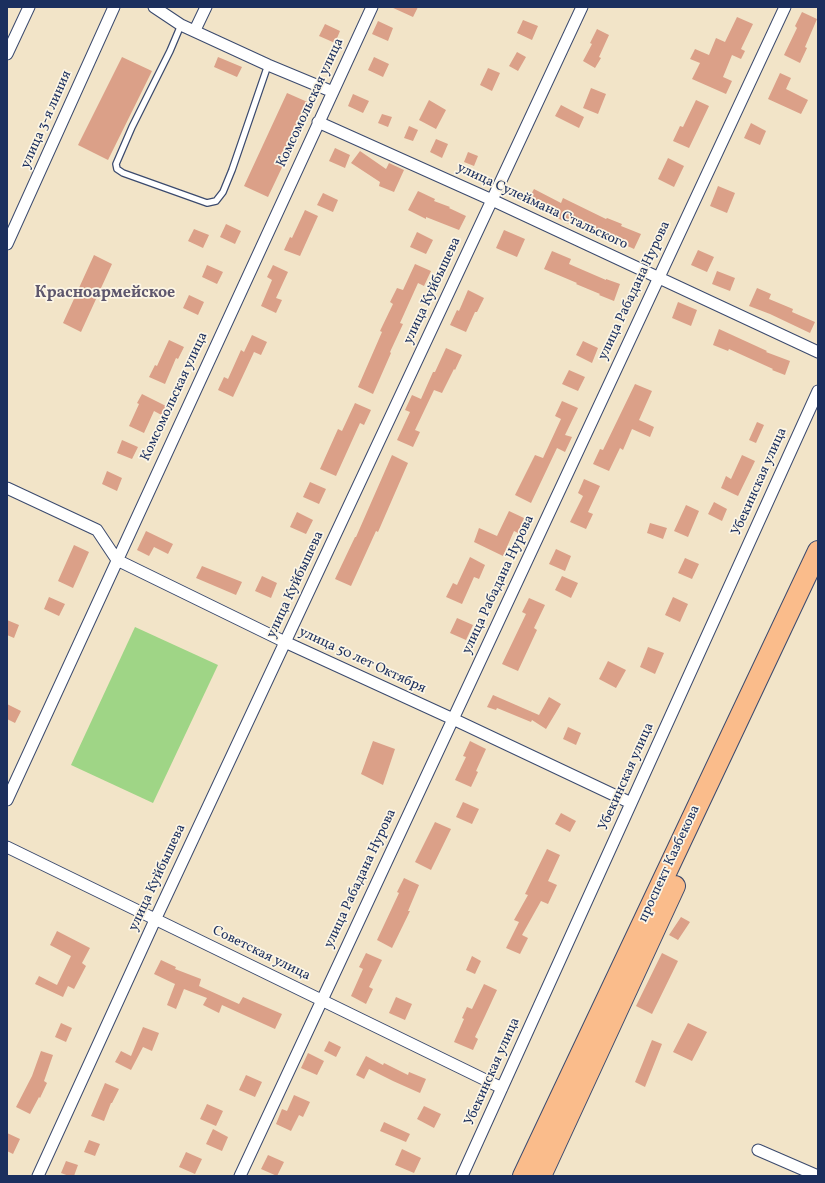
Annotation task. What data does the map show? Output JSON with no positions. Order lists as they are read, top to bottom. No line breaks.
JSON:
{"streets":{"highway":["проспект Казбекова"],"street":["Комсомольская улица","улица 3-я линия","улица Сулеймана Стальского","улица Куйбышева","улица Рабадана Нурова","Убекинская улица","улица 50 лет Октября","Советская улица"]},"crossings":[["Комсомольская улица","улица Сулеймана Стальского"],["Комсомольская улица","улица 50 лет Октября"],["улица Сулеймана Стальского","улица Куйбышева"],["улица Сулеймана Стальского","улица Рабадана Нурова"],["улица Куйбышева","улица 50 лет Октября"],["улица Куйбышева","Советская улица"],["улица Рабадана Нурова","улица 50 лет Октября"],["улица Рабадана Нурова","Советская улица"],["Убекинская улица","улица 50 лет Октября"],["Убекинская улица","Советская улица"]],"districts":["Красноармейское"]}
